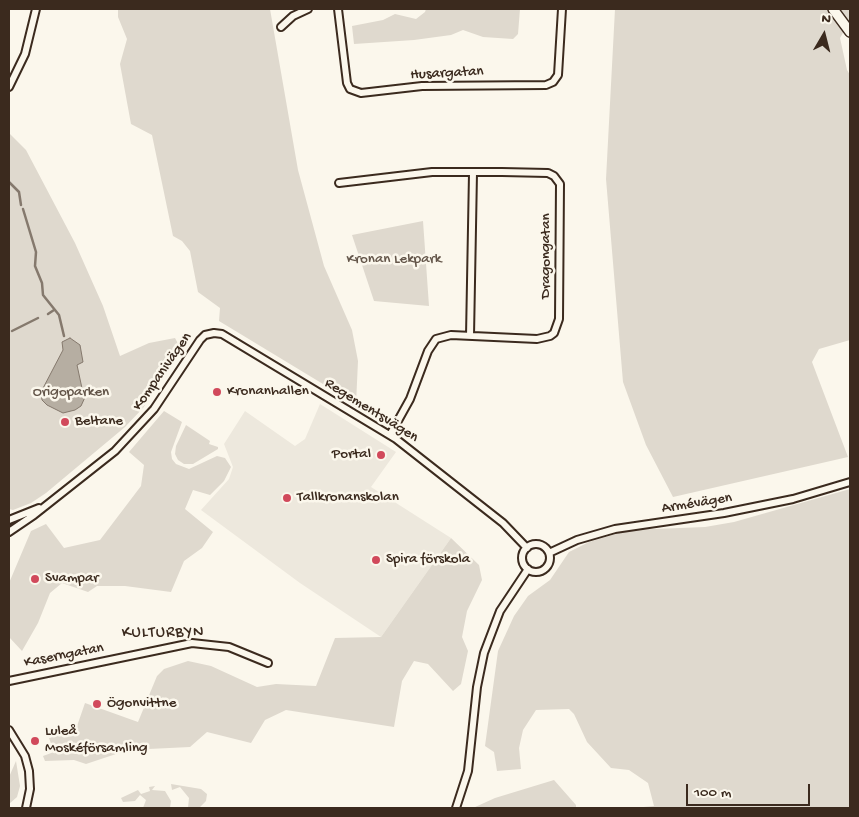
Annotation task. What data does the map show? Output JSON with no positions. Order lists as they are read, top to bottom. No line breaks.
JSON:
{"streets":{"street":["Husargatan","Dragongatan","Kompanivägen","Regementsvägen","Armévägen","Kaserngatan"]},"crossings":[["Dragongatan","Regementsvägen"],["Kompanivägen","Regementsvägen"],["Regementsvägen","Armévägen"]],"districts":["KULTURBYN"],"parks":["Kronan Lekpark","Origoparken"],"places":["Kronanhallen","Beltane","Portal","Tallkronanskolan","Spira förskola","Svampar","Ögonvittne","Luleå Moskéförsamling"],"scale_bar":"100 m","north":"top"}
